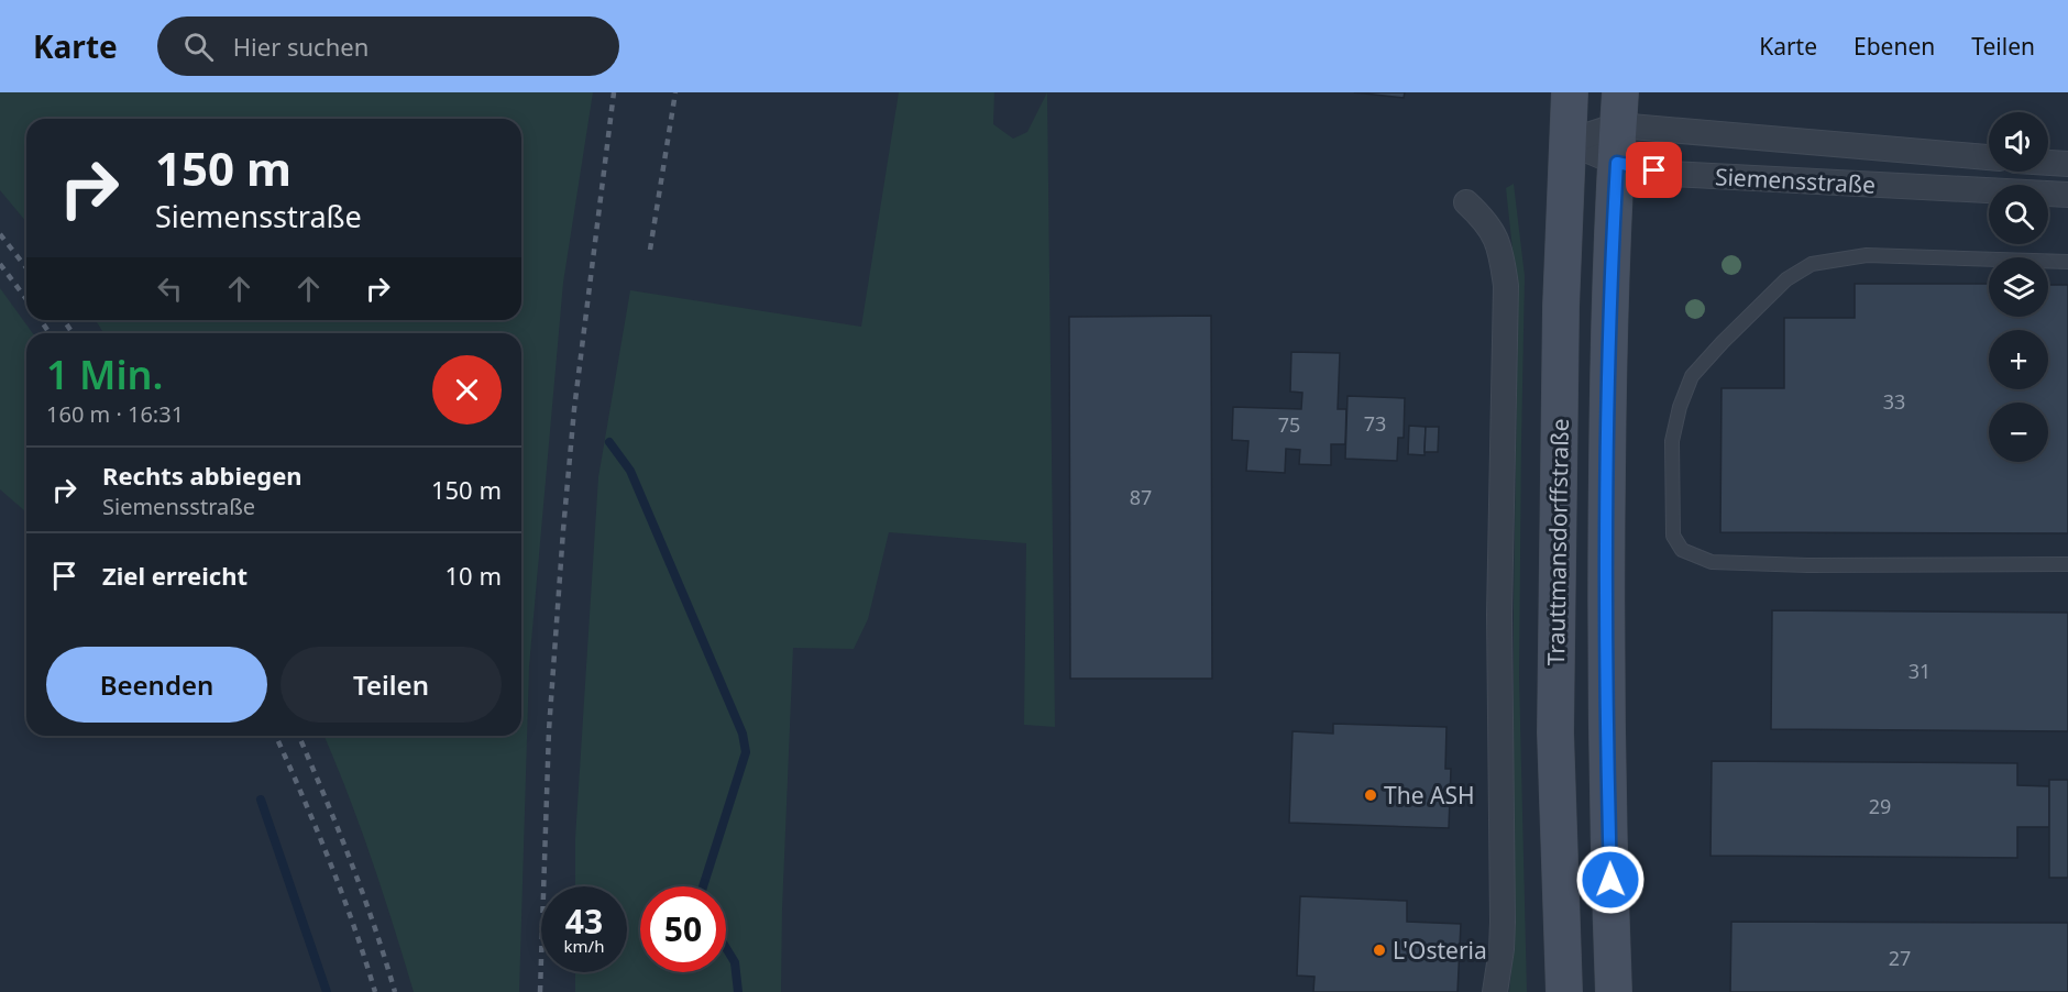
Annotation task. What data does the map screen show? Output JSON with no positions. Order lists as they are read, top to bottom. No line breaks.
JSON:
{"streets":{"main road":["Trauttmansdorffstraße"],"street":["Siemensstraße"]},"crossings":[["Siemensstraße","Trauttmansdorffstraße"]],"places":["The ASH","L'Osteria"],"house_numbers":["33","73","75","87","31","29","27"],"page":{"header":"Karte","search":"Hier suchen","nav":["Karte","Ebenen","Teilen"],"map_buttons":["+","−"],"turn":["150 m","Siemensstraße"],"heading":["1 Min.","160 m · 16:31"],"list":[{"name":"Rechts abbiegen","note":"Siemensstraße","value":"150 m"},{"name":"Ziel erreicht","value":"10 m"}],"buttons":["Beenden","Teilen"],"speed":"43 km/h","limit":"50"}}
